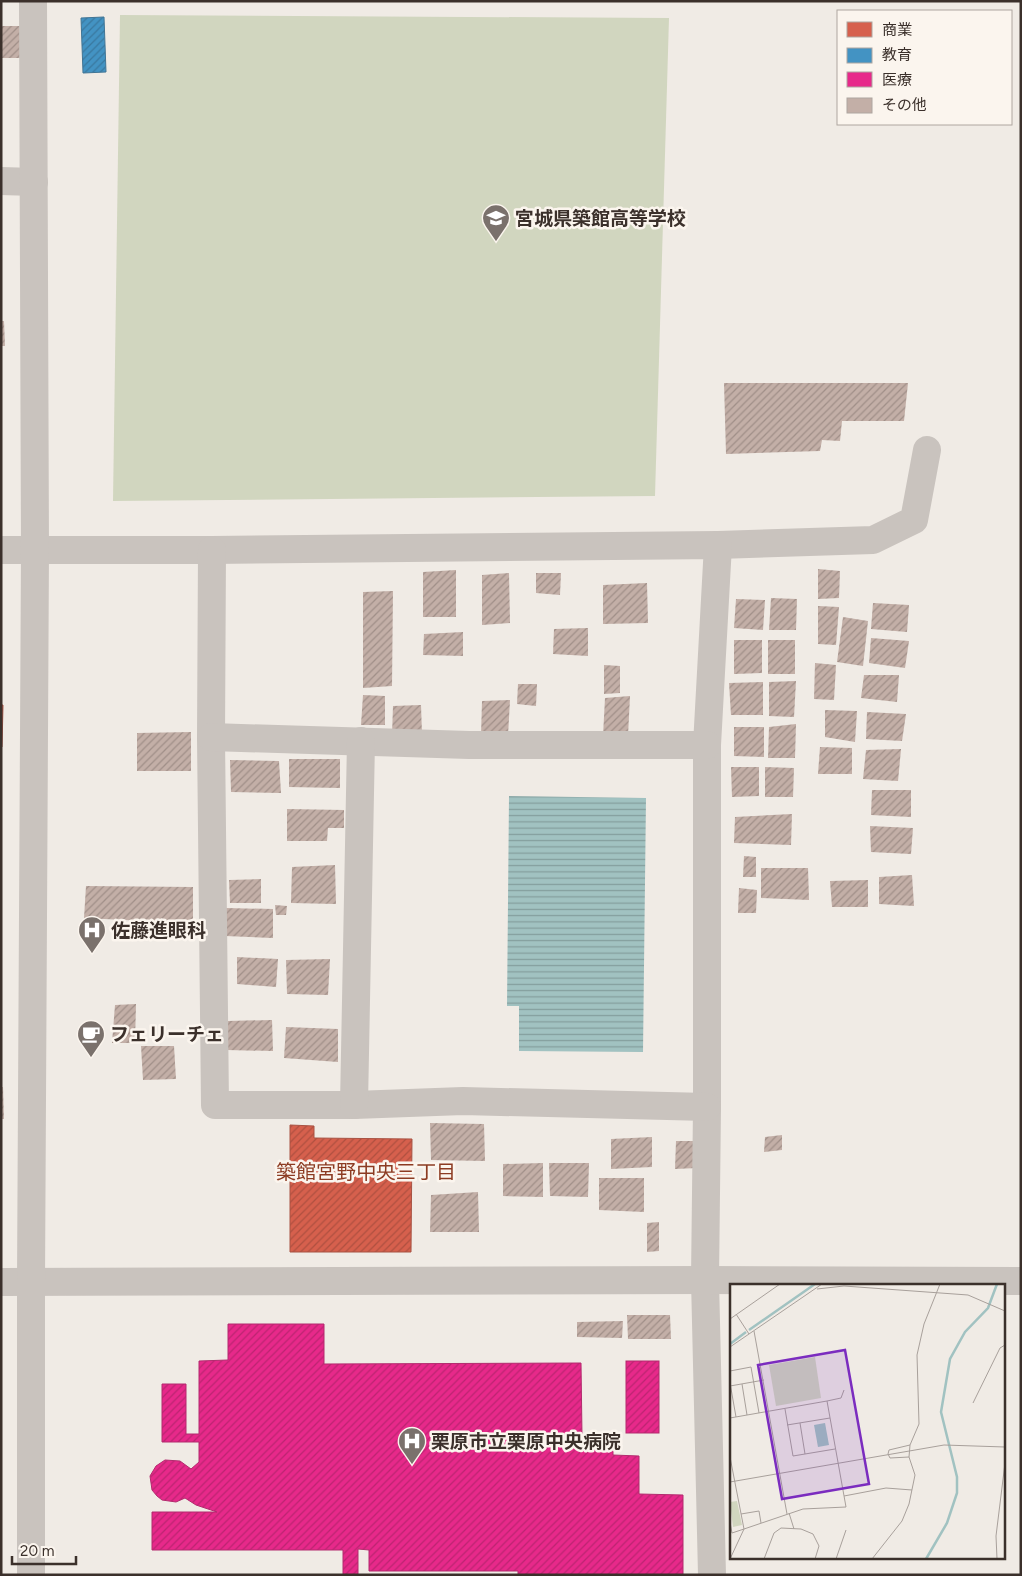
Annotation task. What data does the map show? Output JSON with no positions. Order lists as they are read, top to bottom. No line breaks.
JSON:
{"districts":["築館宮野中央三丁目"],"places":{"school or university":["宮城県築館高等学校"],"hospital":["佐藤進眼科","栗原市立栗原中央病院"],"cafe":["フェリーチェ"]},"legend":["商業","教育","医療","その他"],"scale_bar":"20 m"}
